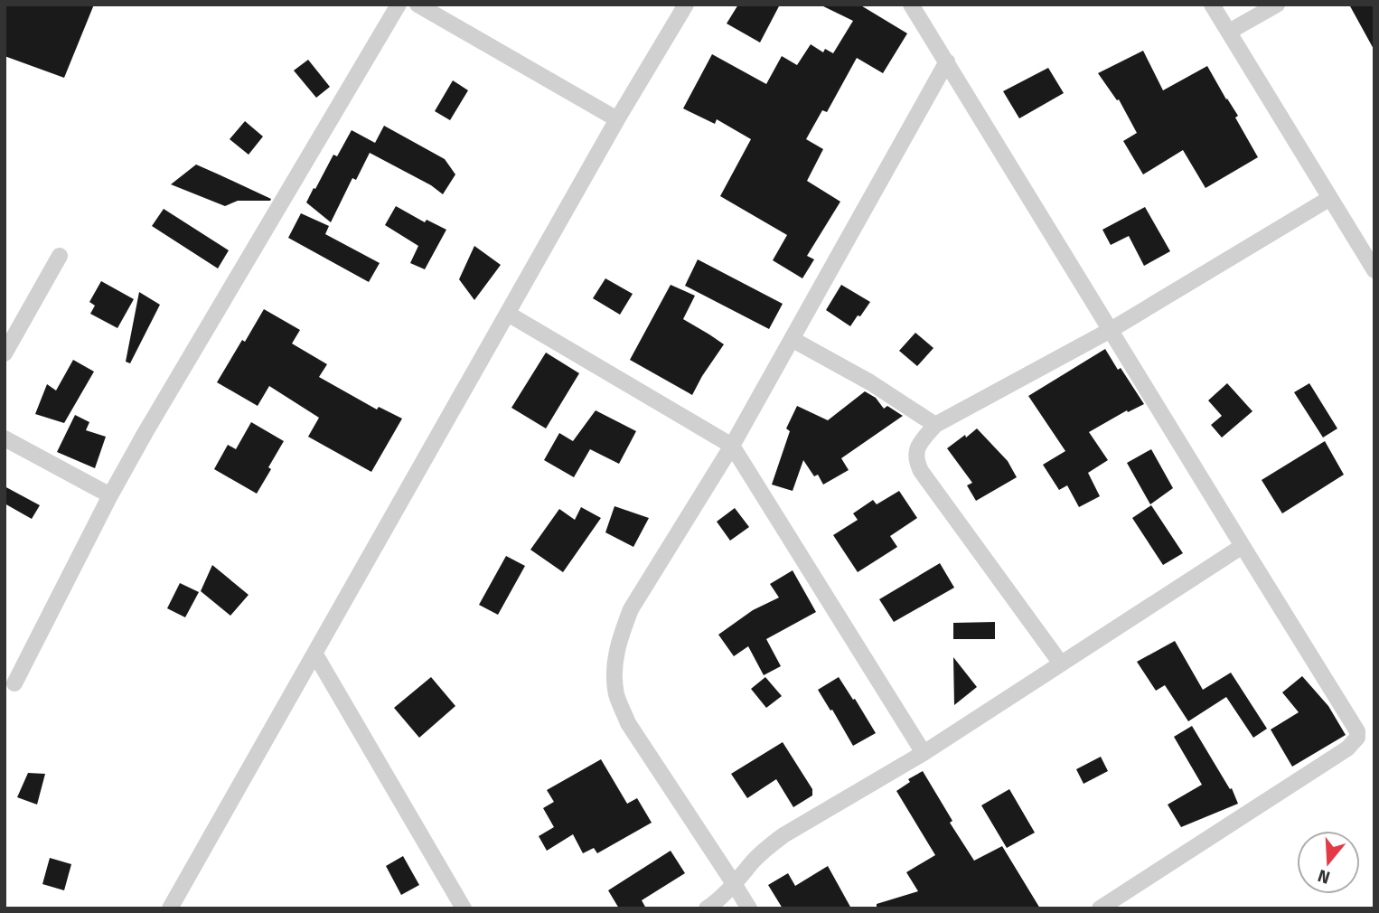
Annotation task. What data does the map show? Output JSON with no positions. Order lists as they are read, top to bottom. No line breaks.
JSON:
{"north":"bottom"}
